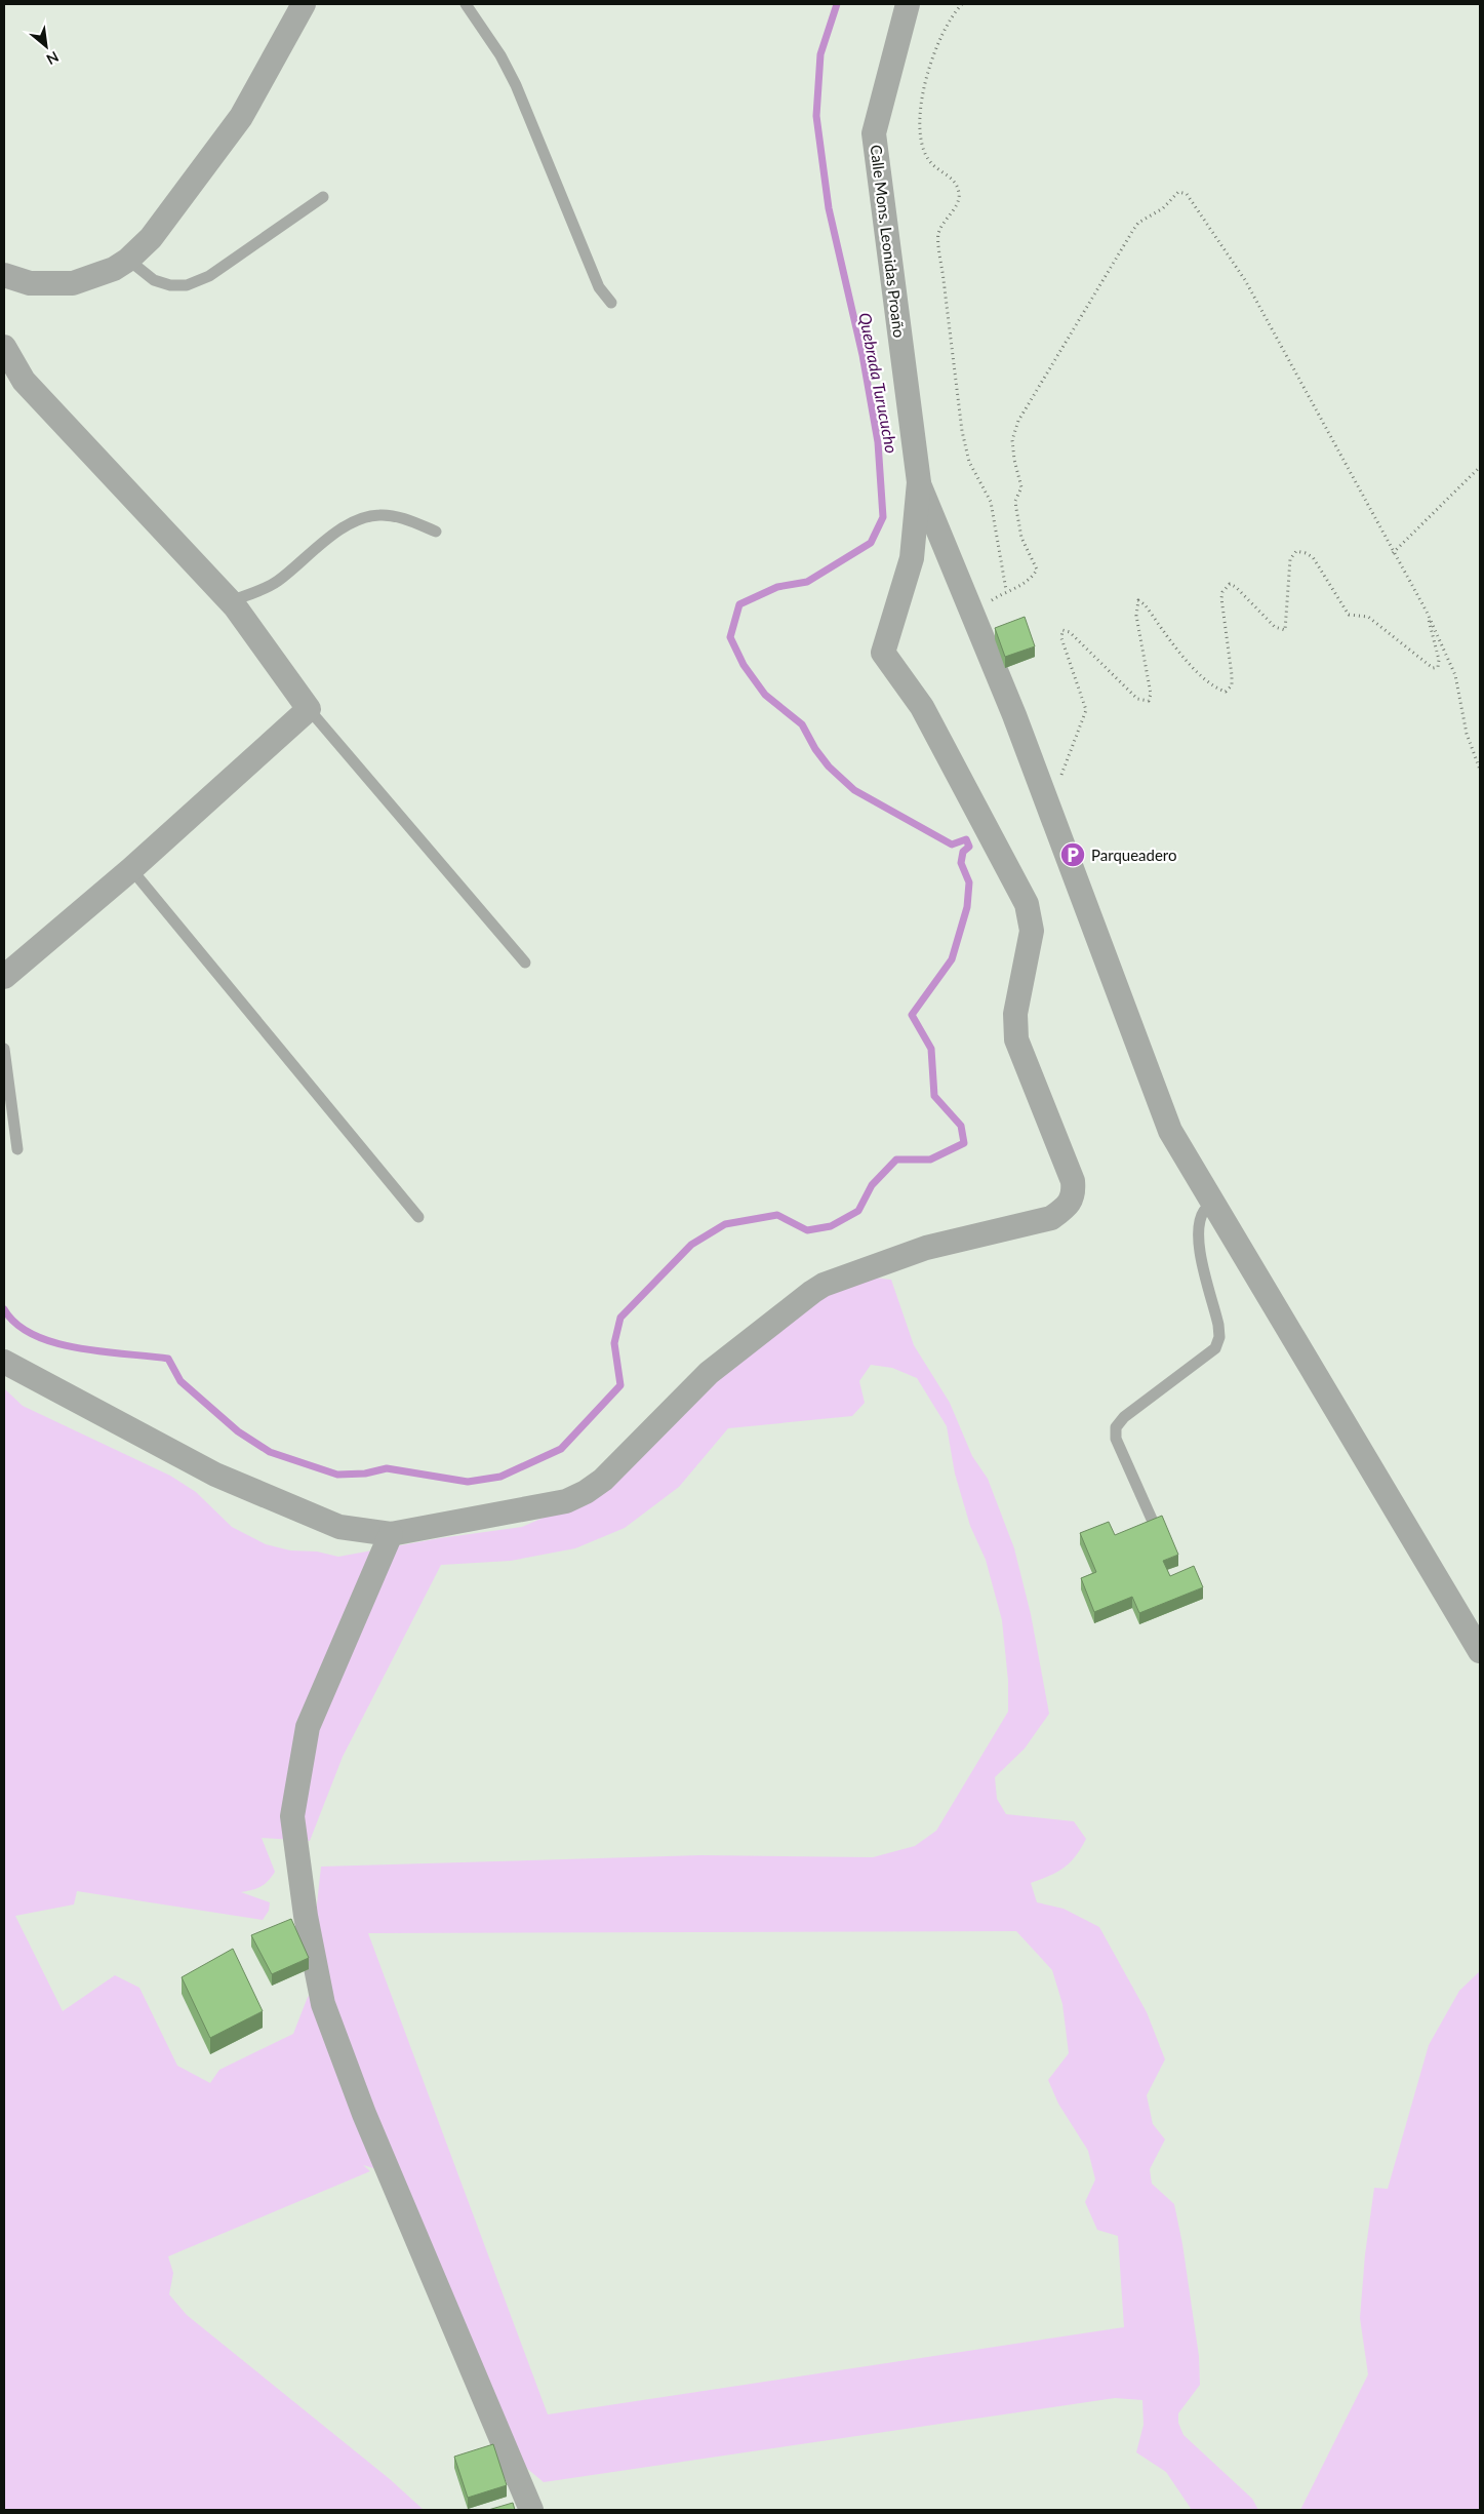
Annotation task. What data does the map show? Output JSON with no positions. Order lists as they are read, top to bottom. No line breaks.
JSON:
{"streets":{"street":["Calle Mons. Leonidas Proaño"]},"water":["Quebrada Turucucho"],"places":{"parking":["Parqueadero"]},"north":"bottom right"}
